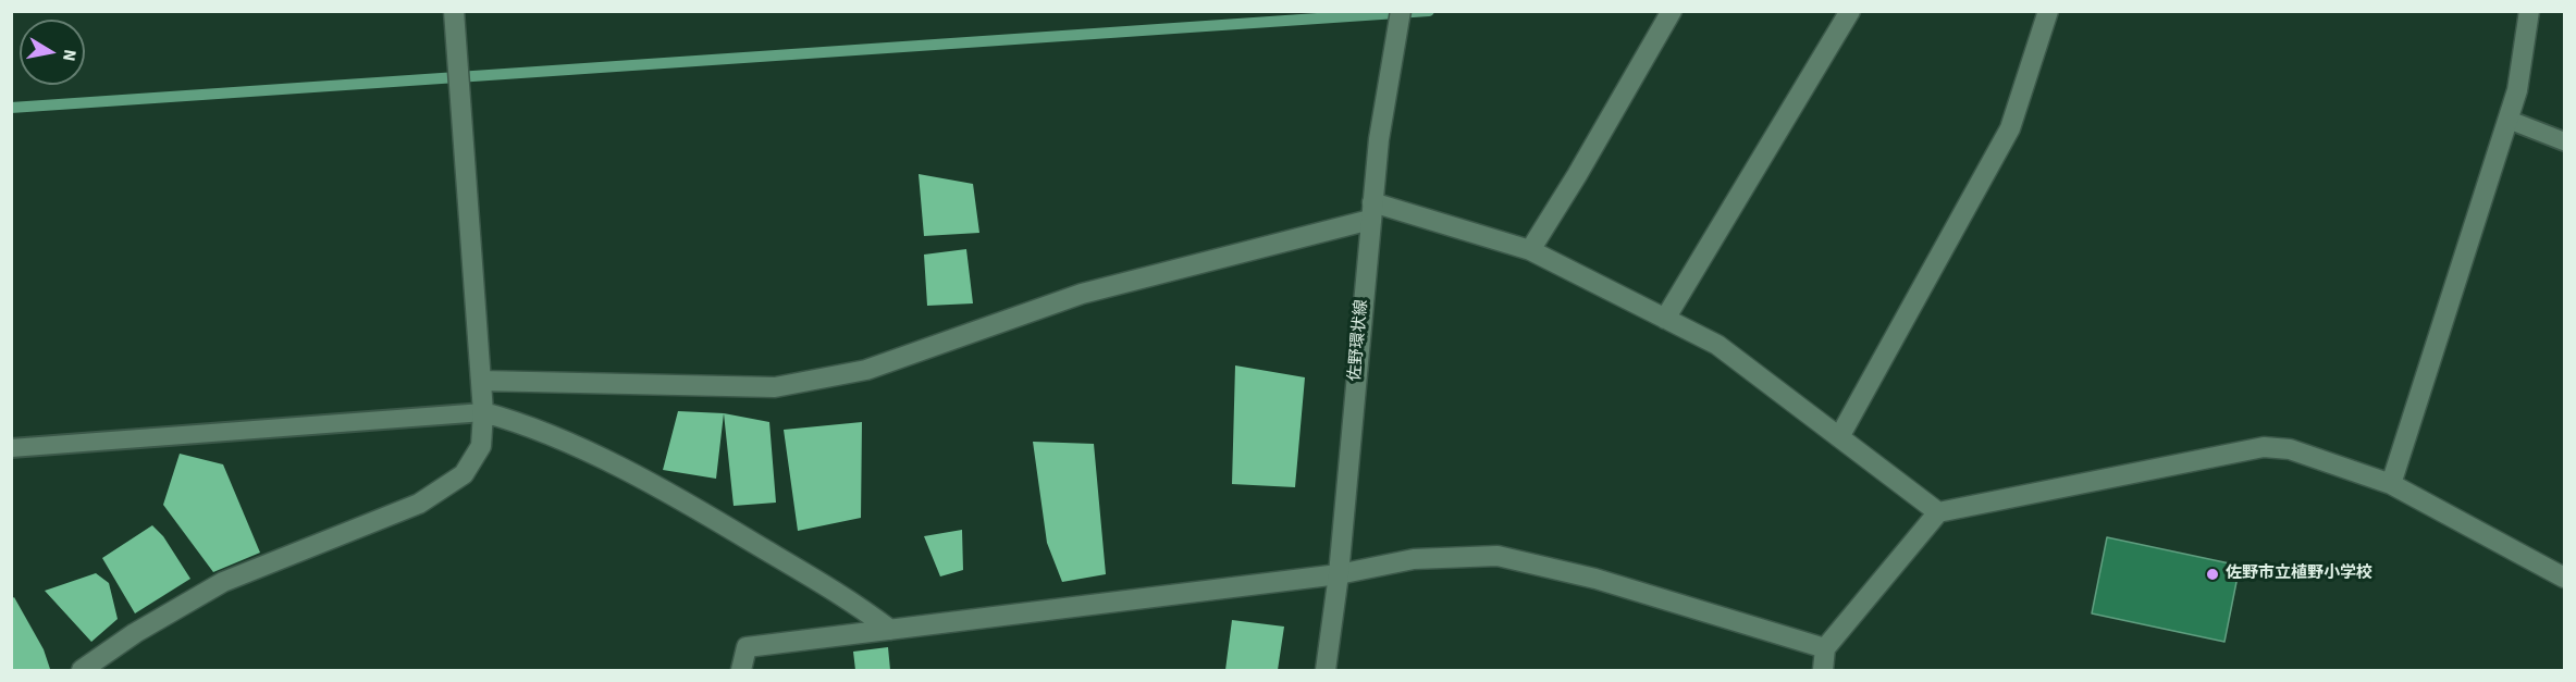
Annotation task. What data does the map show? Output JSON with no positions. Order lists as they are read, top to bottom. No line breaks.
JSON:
{"streets":{"street":["佐野環状線"]},"places":["佐野市立植野小学校"],"north":"right"}
